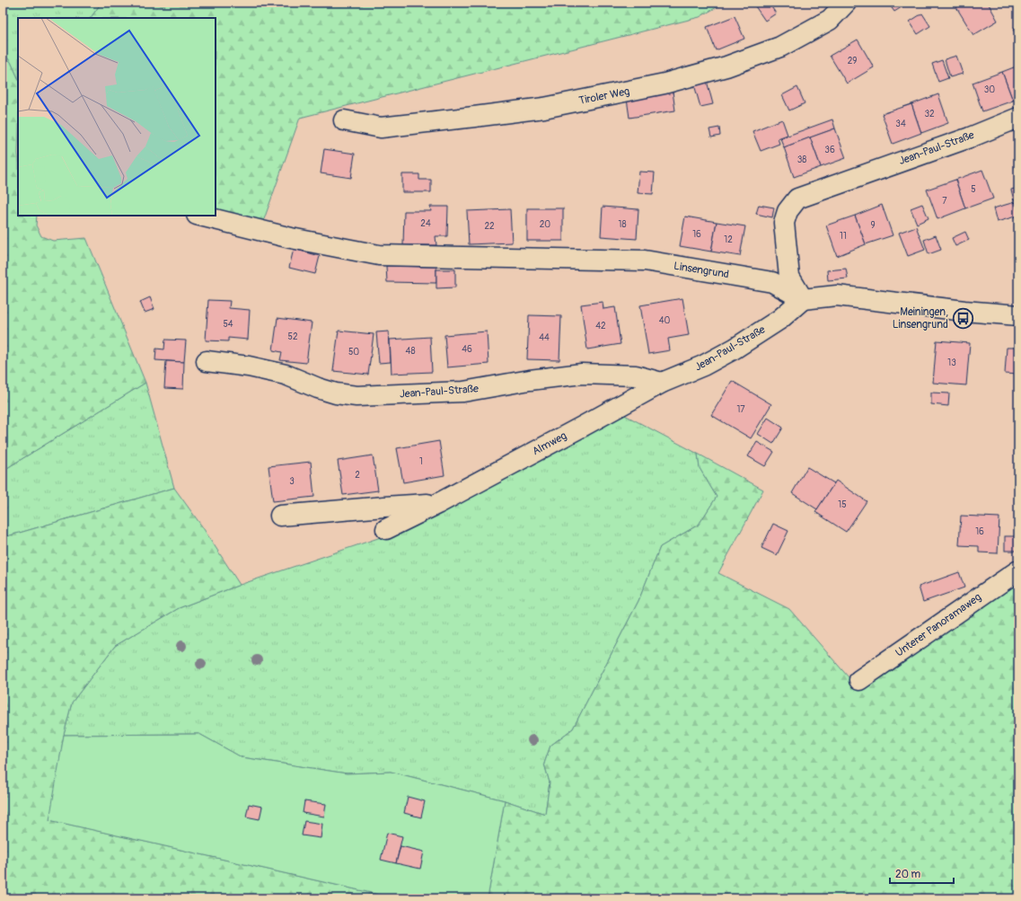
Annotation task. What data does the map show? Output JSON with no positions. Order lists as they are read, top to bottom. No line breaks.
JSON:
{"streets":{"street":["Tiroler Weg","Jean-Paul-Straße","Linsengrund","Almweg","Unterer Panoramaweg"]},"crossings":[["Jean-Paul-Straße","Linsengrund"],["Jean-Paul-Straße","Almweg"]],"places":{"bus stop":["Meiningen, Linsengrund"]},"house_numbers":["29","30","32","34","36","38","5","7","24","20","18","9","22","16","11","12","40","54","42","52","44","46","48","50","13","17","1","2","3","15","16"],"scale_bar":"20 m"}
